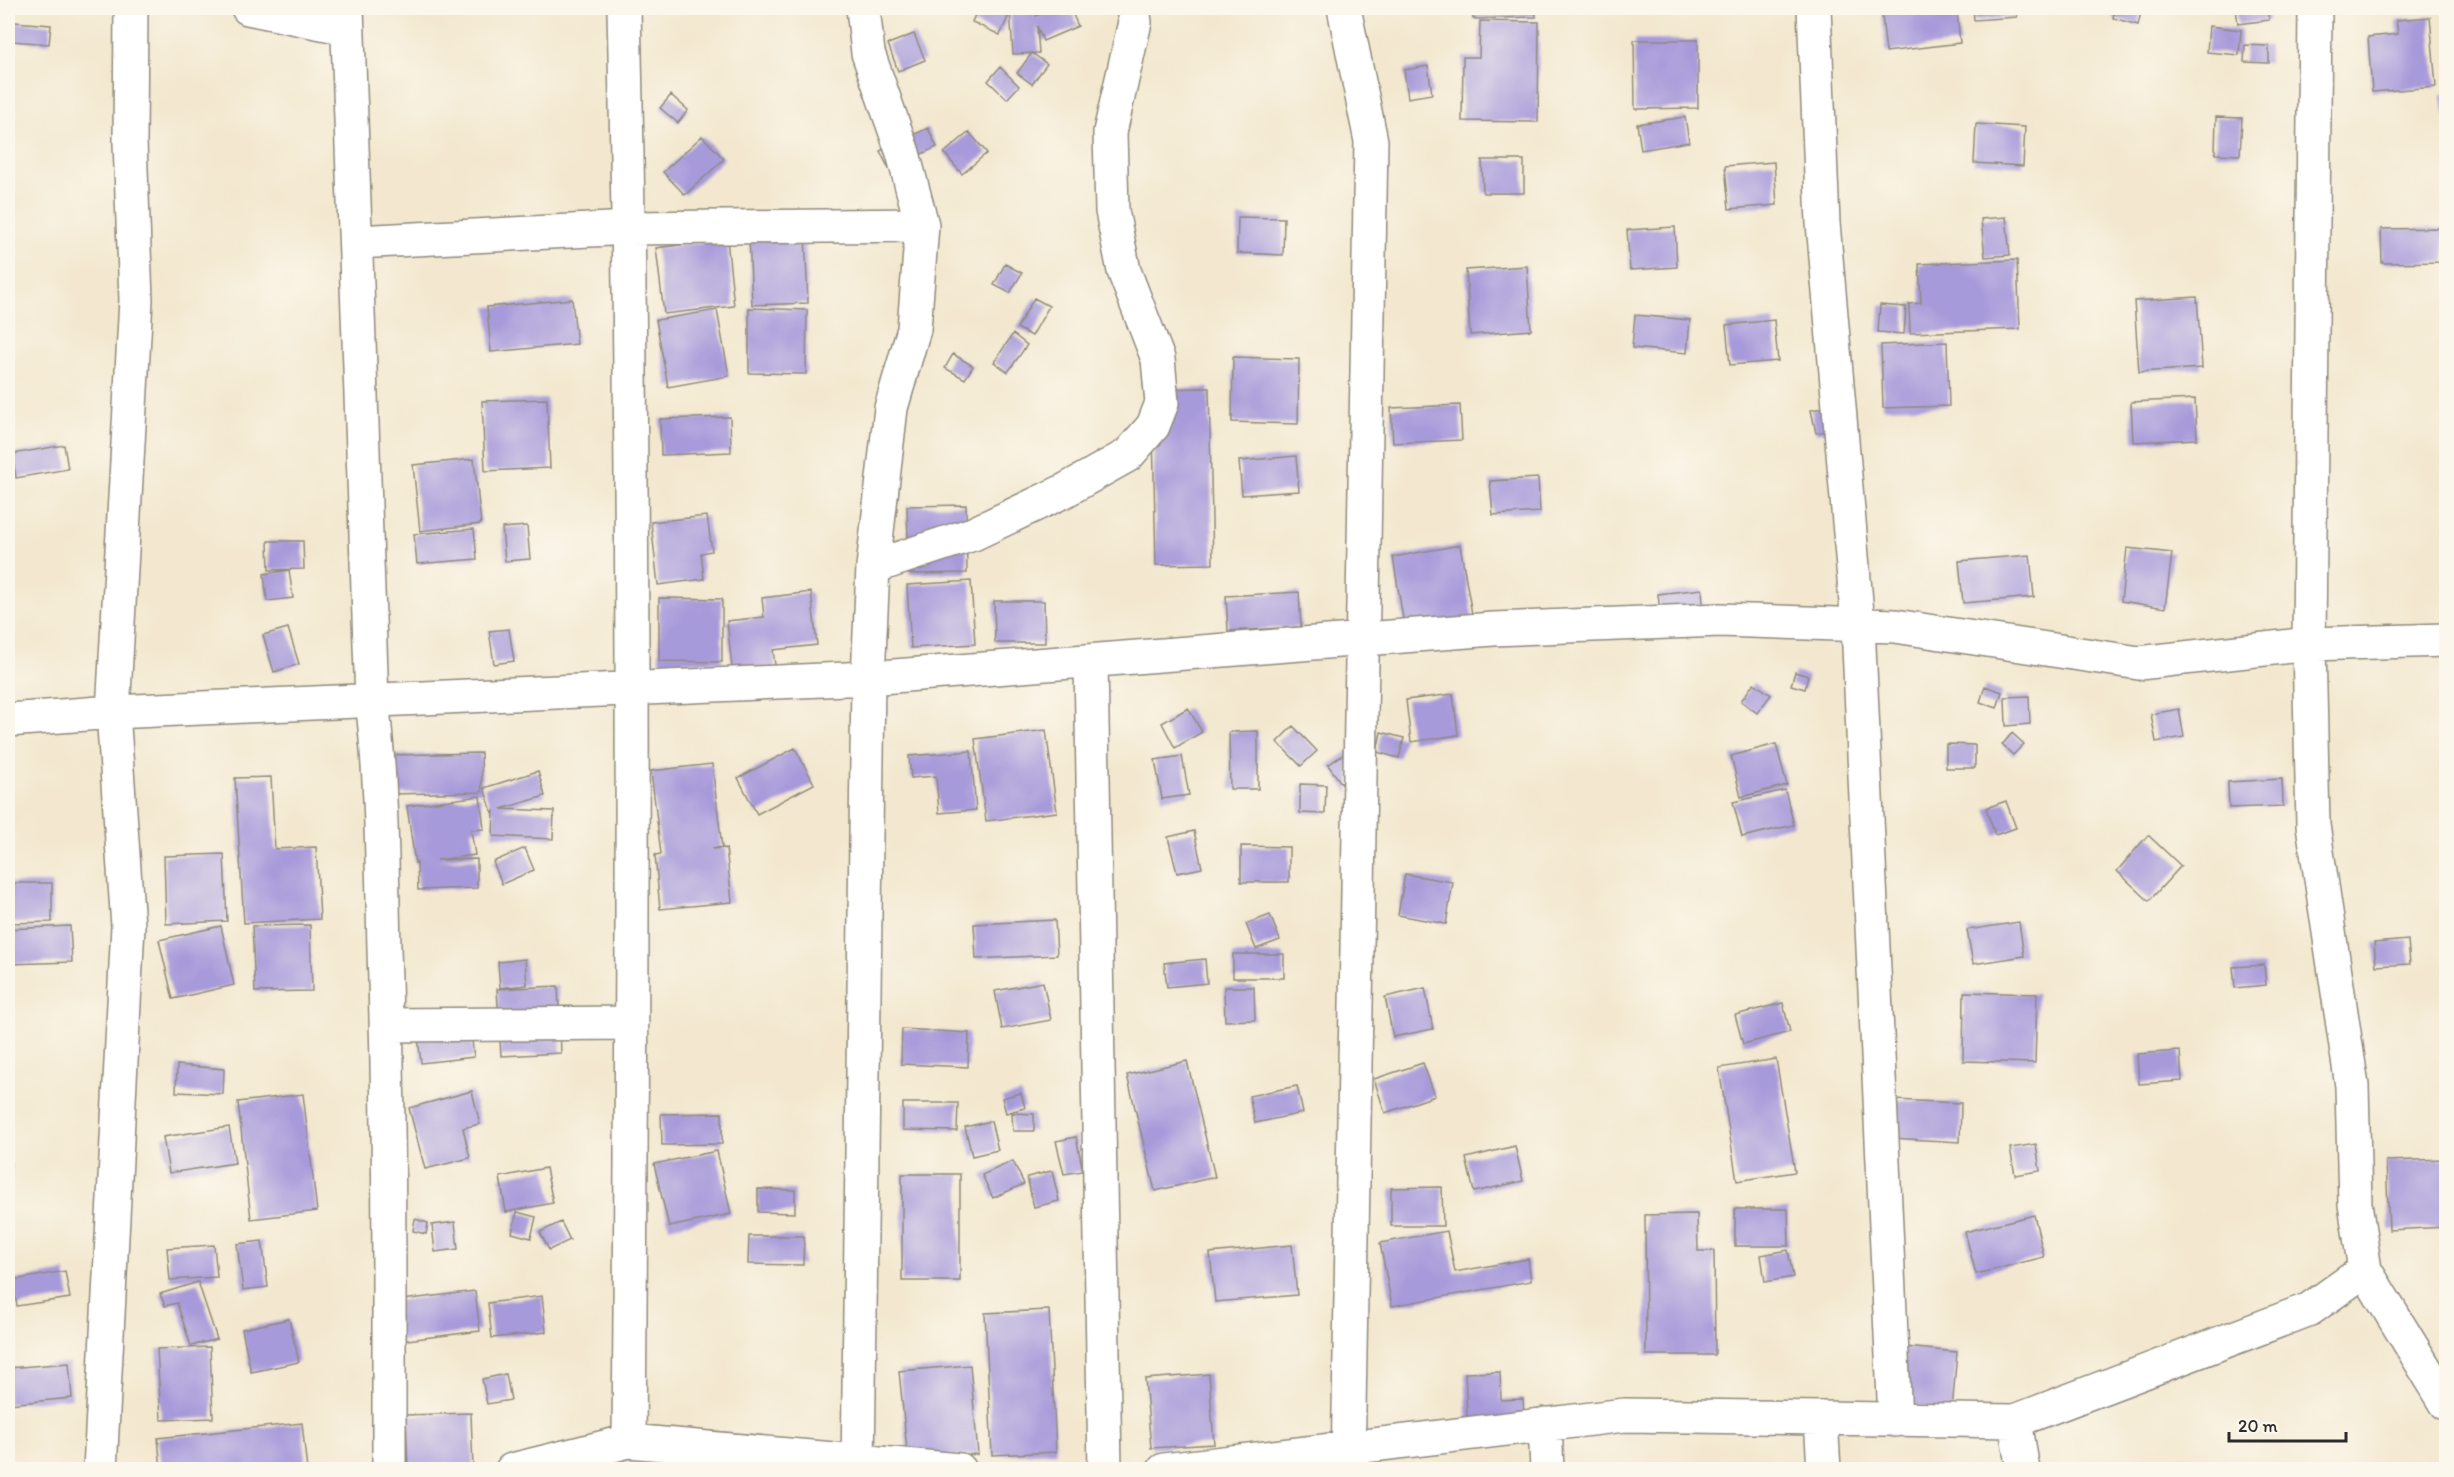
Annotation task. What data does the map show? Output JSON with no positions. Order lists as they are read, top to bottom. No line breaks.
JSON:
{"scale_bar":"20 m"}
